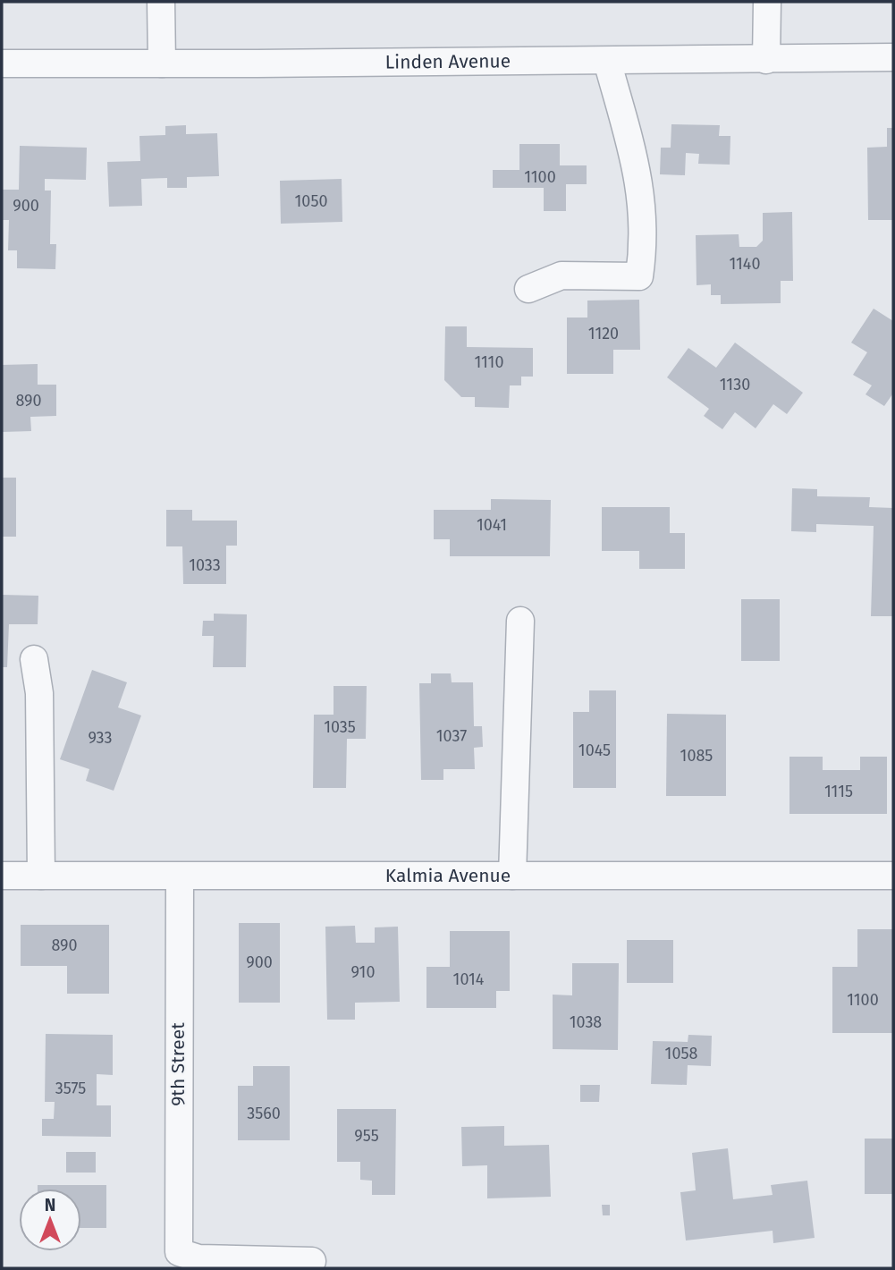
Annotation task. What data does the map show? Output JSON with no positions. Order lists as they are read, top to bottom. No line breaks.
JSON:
{"streets":{"street":["Linden Avenue","Kalmia Avenue","9th Street"]},"crossings":[["Kalmia Avenue","9th Street"]],"house_numbers":["1100","1050","900","1140","1120","1110","1130","890","1041","1033","1035","1037","933","1045","1085","1115","890","900","910","1014","1100","1038","1058","3575","3560","955"],"north":"top"}
